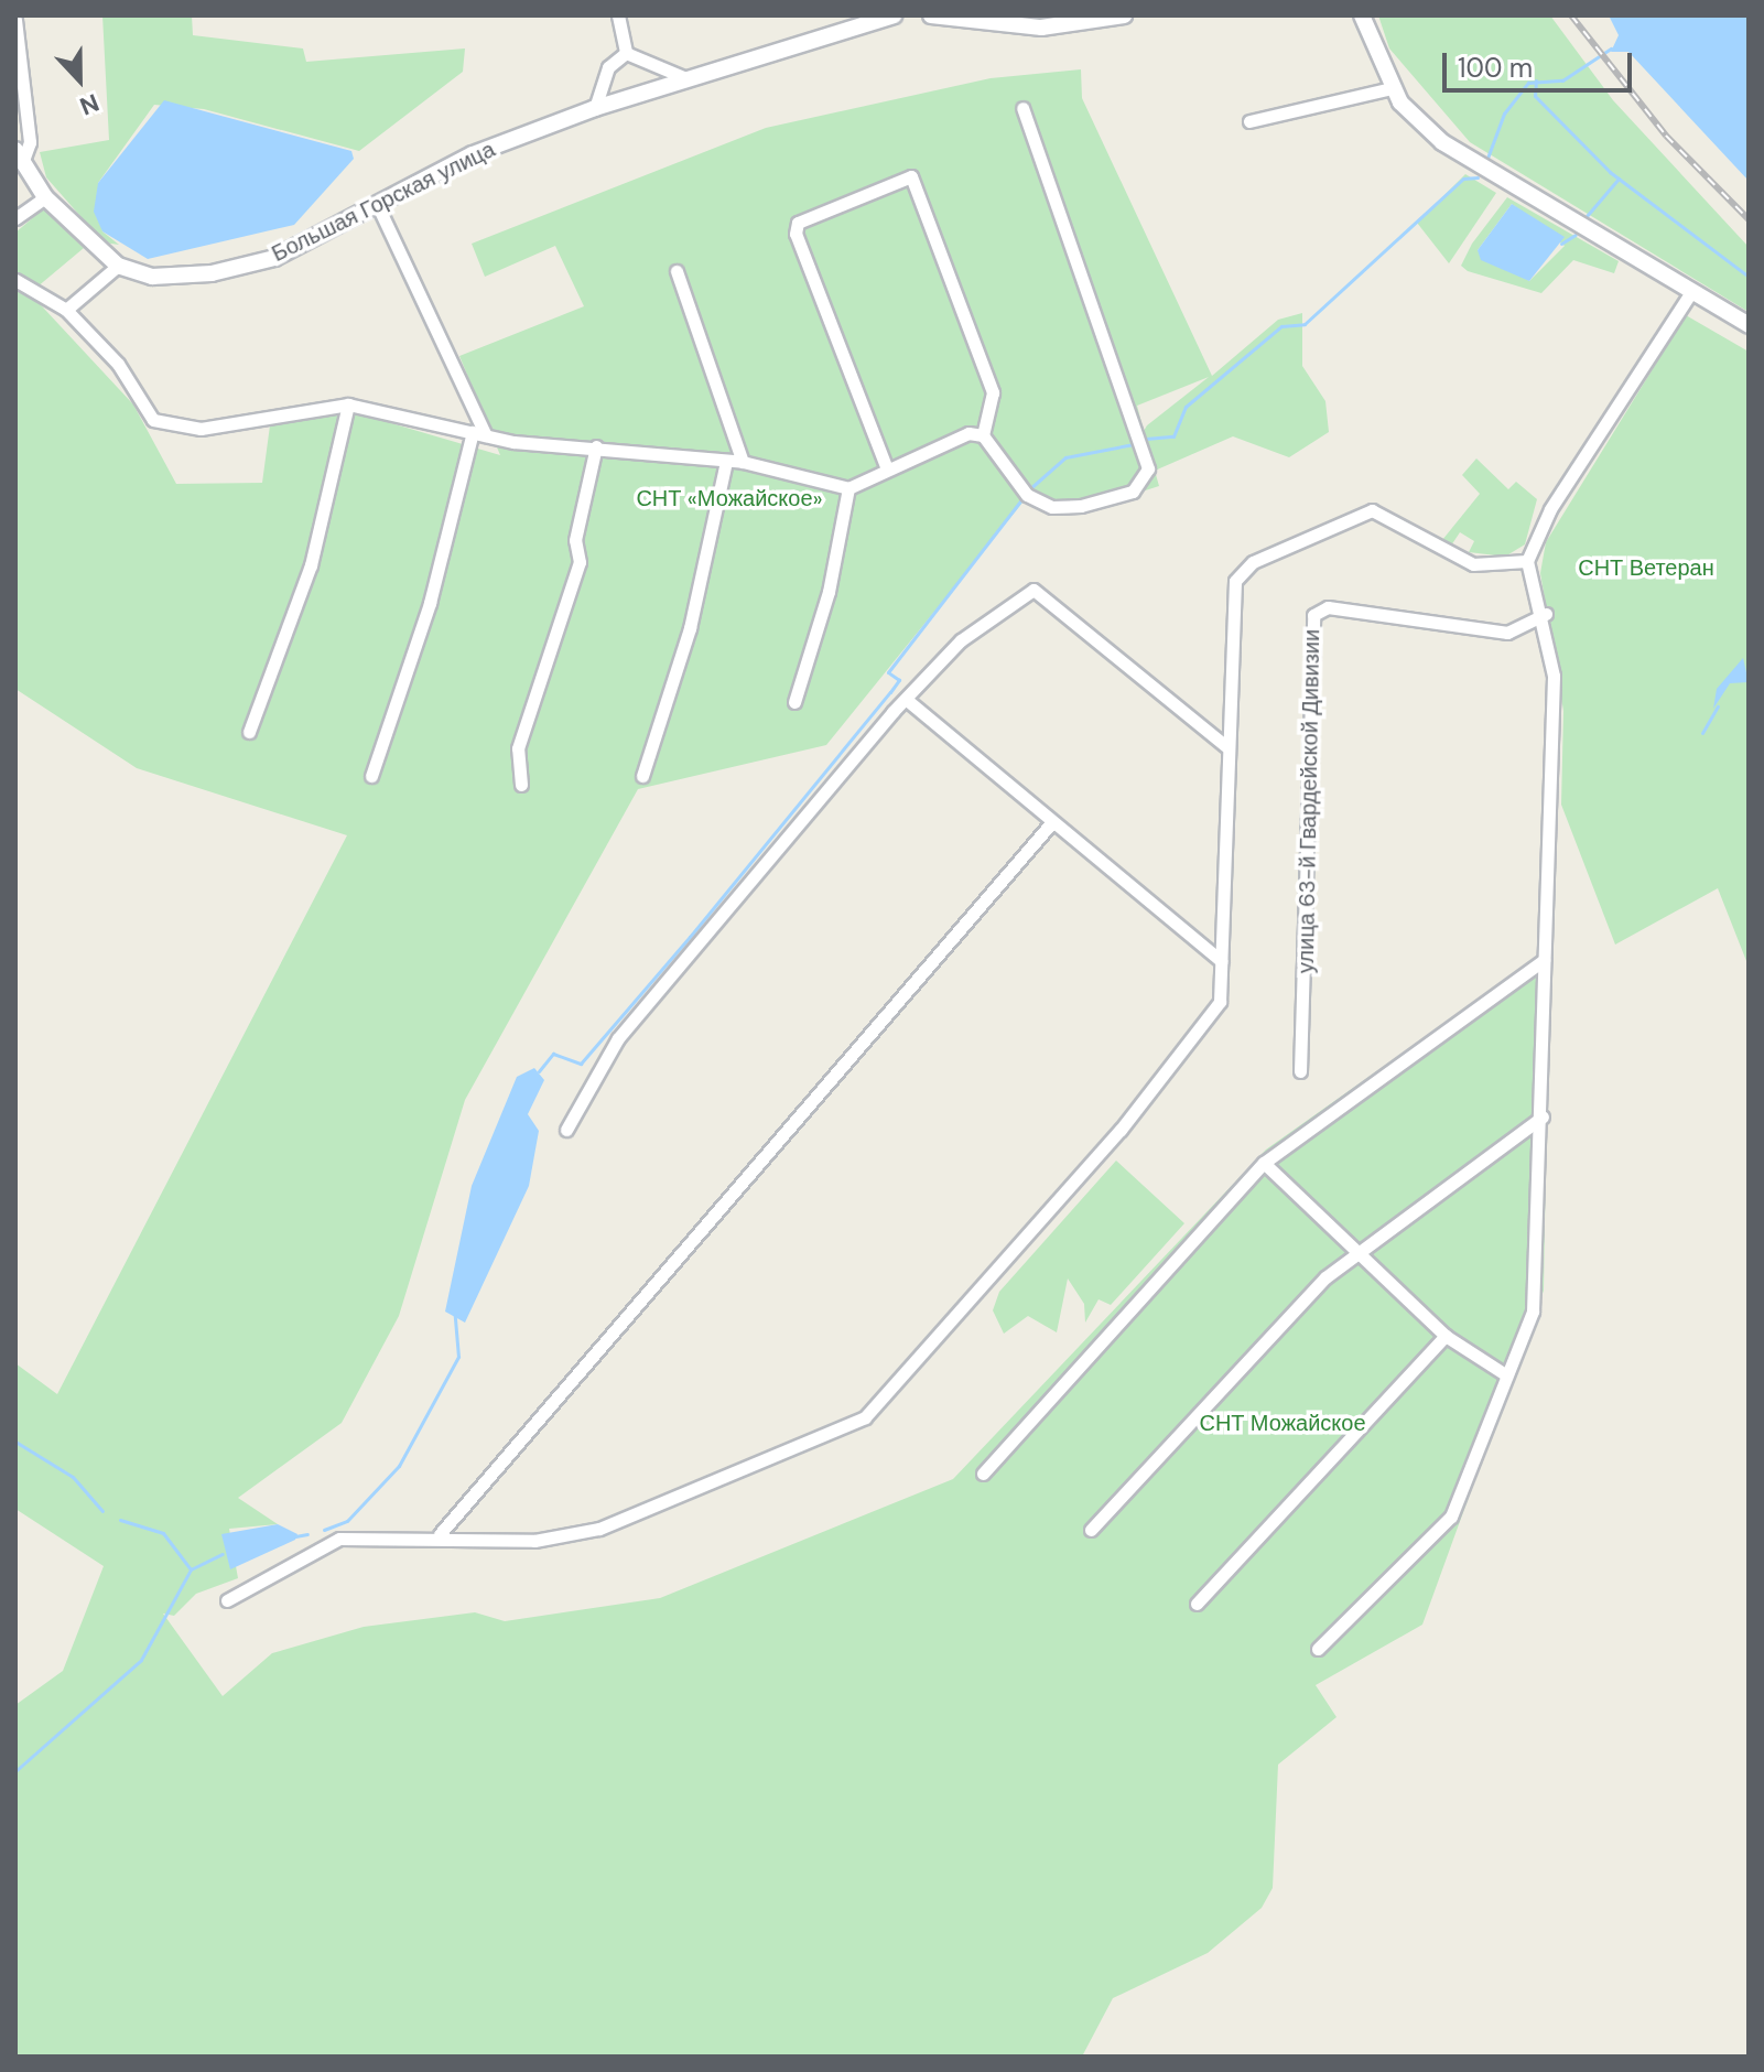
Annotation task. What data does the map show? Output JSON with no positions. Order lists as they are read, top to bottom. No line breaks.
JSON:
{"streets":{"street":["Большая Горская улица","улица 63-й Гвардейской Дивизии"]},"parks":["СНТ «Можайское»","СНТ Ветеран","СНТ Можайское"],"scale_bar":"100 m","north":"bottom"}
